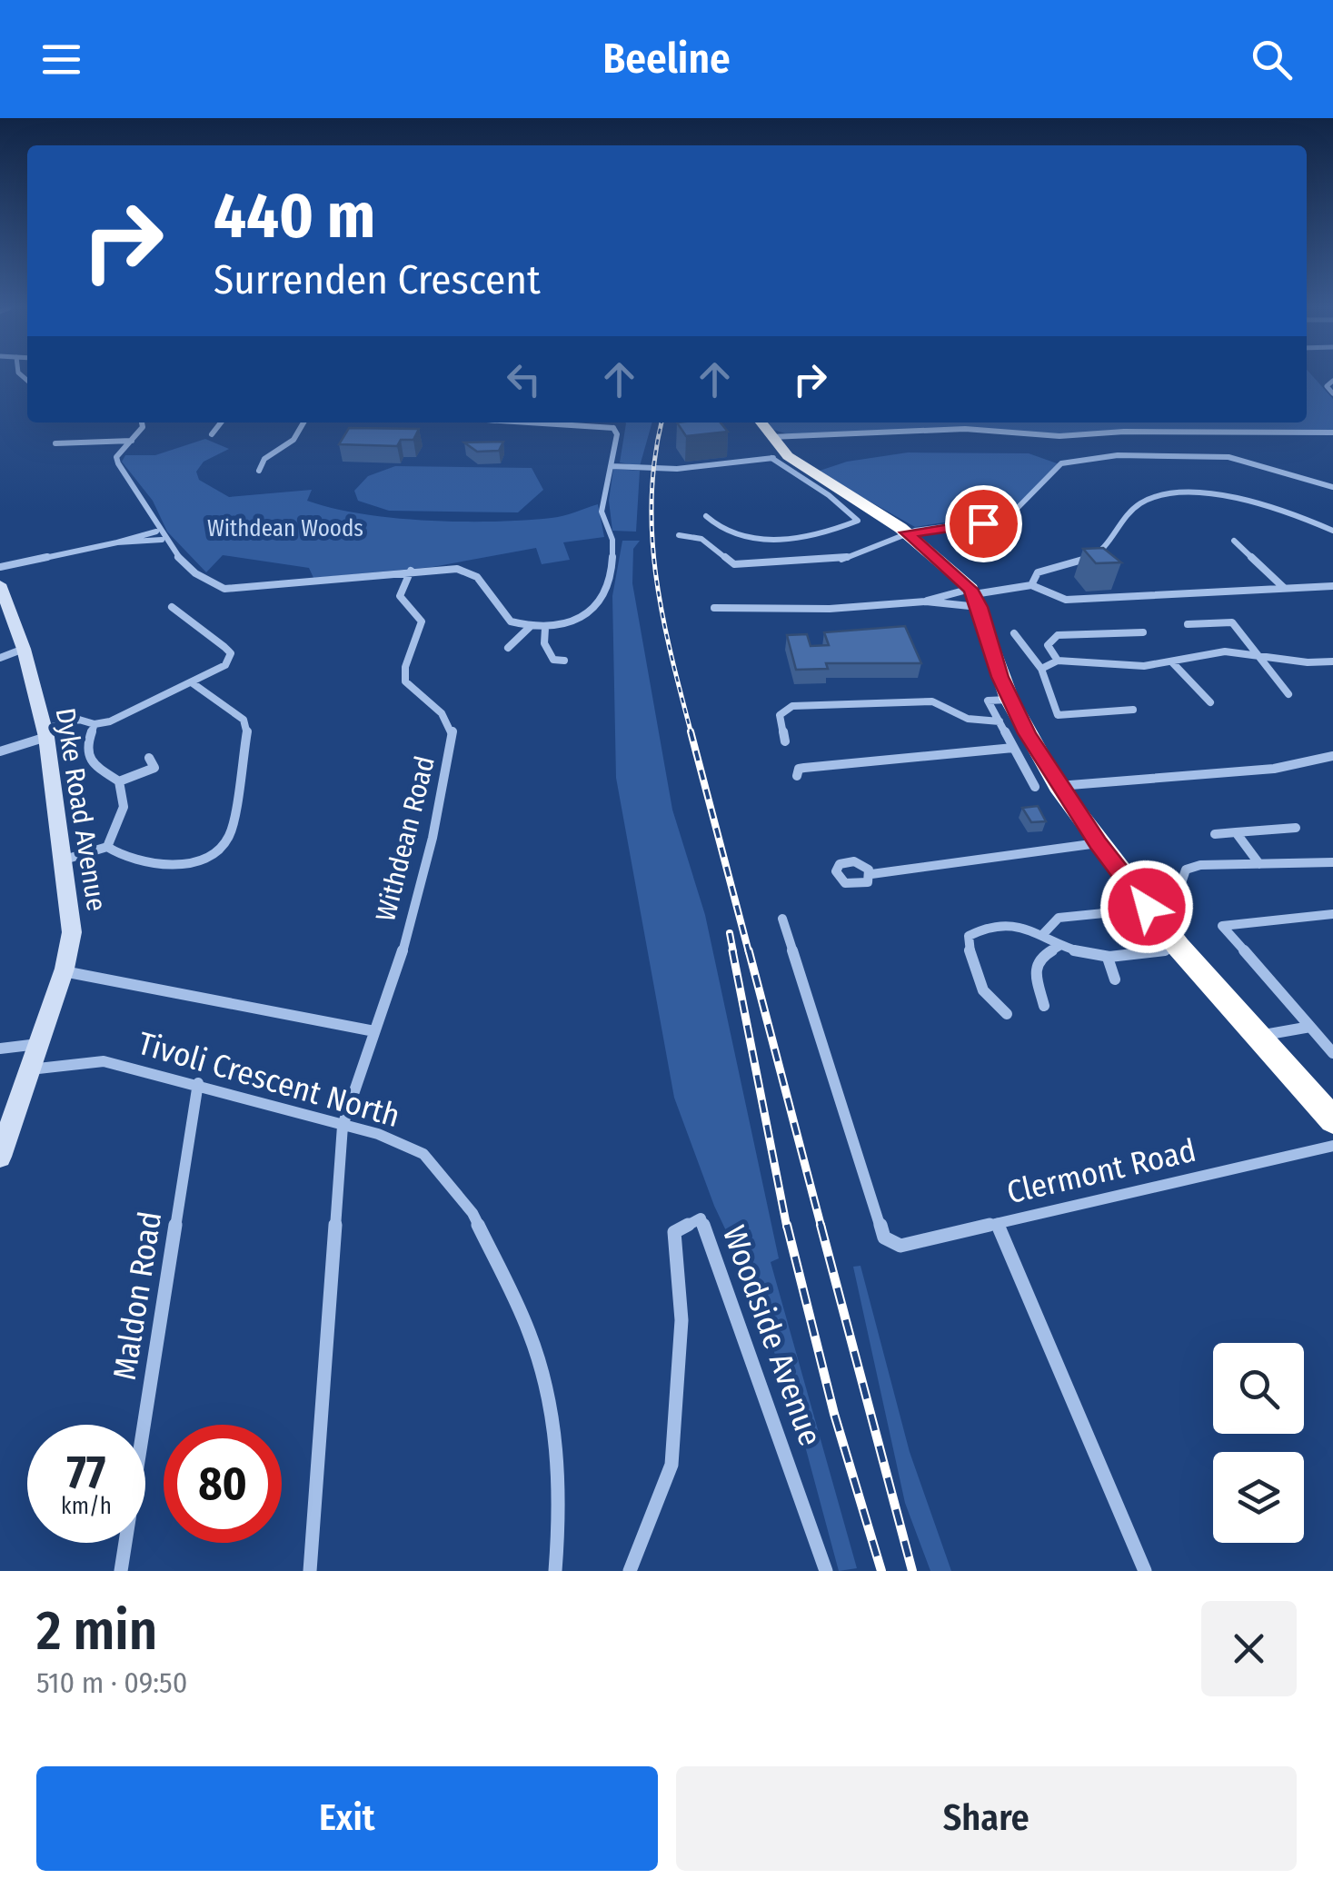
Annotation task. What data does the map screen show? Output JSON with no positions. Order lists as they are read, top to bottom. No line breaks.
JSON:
{"streets":{"street":["Dyke Road Avenue","Withdean Road","Tivoli Crescent North","Clermont Road","Maldon Road","Woodside Avenue"]},"crossings":[["Dyke Road Avenue","Tivoli Crescent North"],["Withdean Road","Tivoli Crescent North"],["Tivoli Crescent North","Maldon Road"]],"parks":["Withdean Woods"],"page":{"header":"Beeline","turn":["440 m","Surrenden Crescent"],"speed":"77 km/h","limit":"80","heading":["2 min","510 m · 09:50"],"buttons":["Exit","Share"]}}
